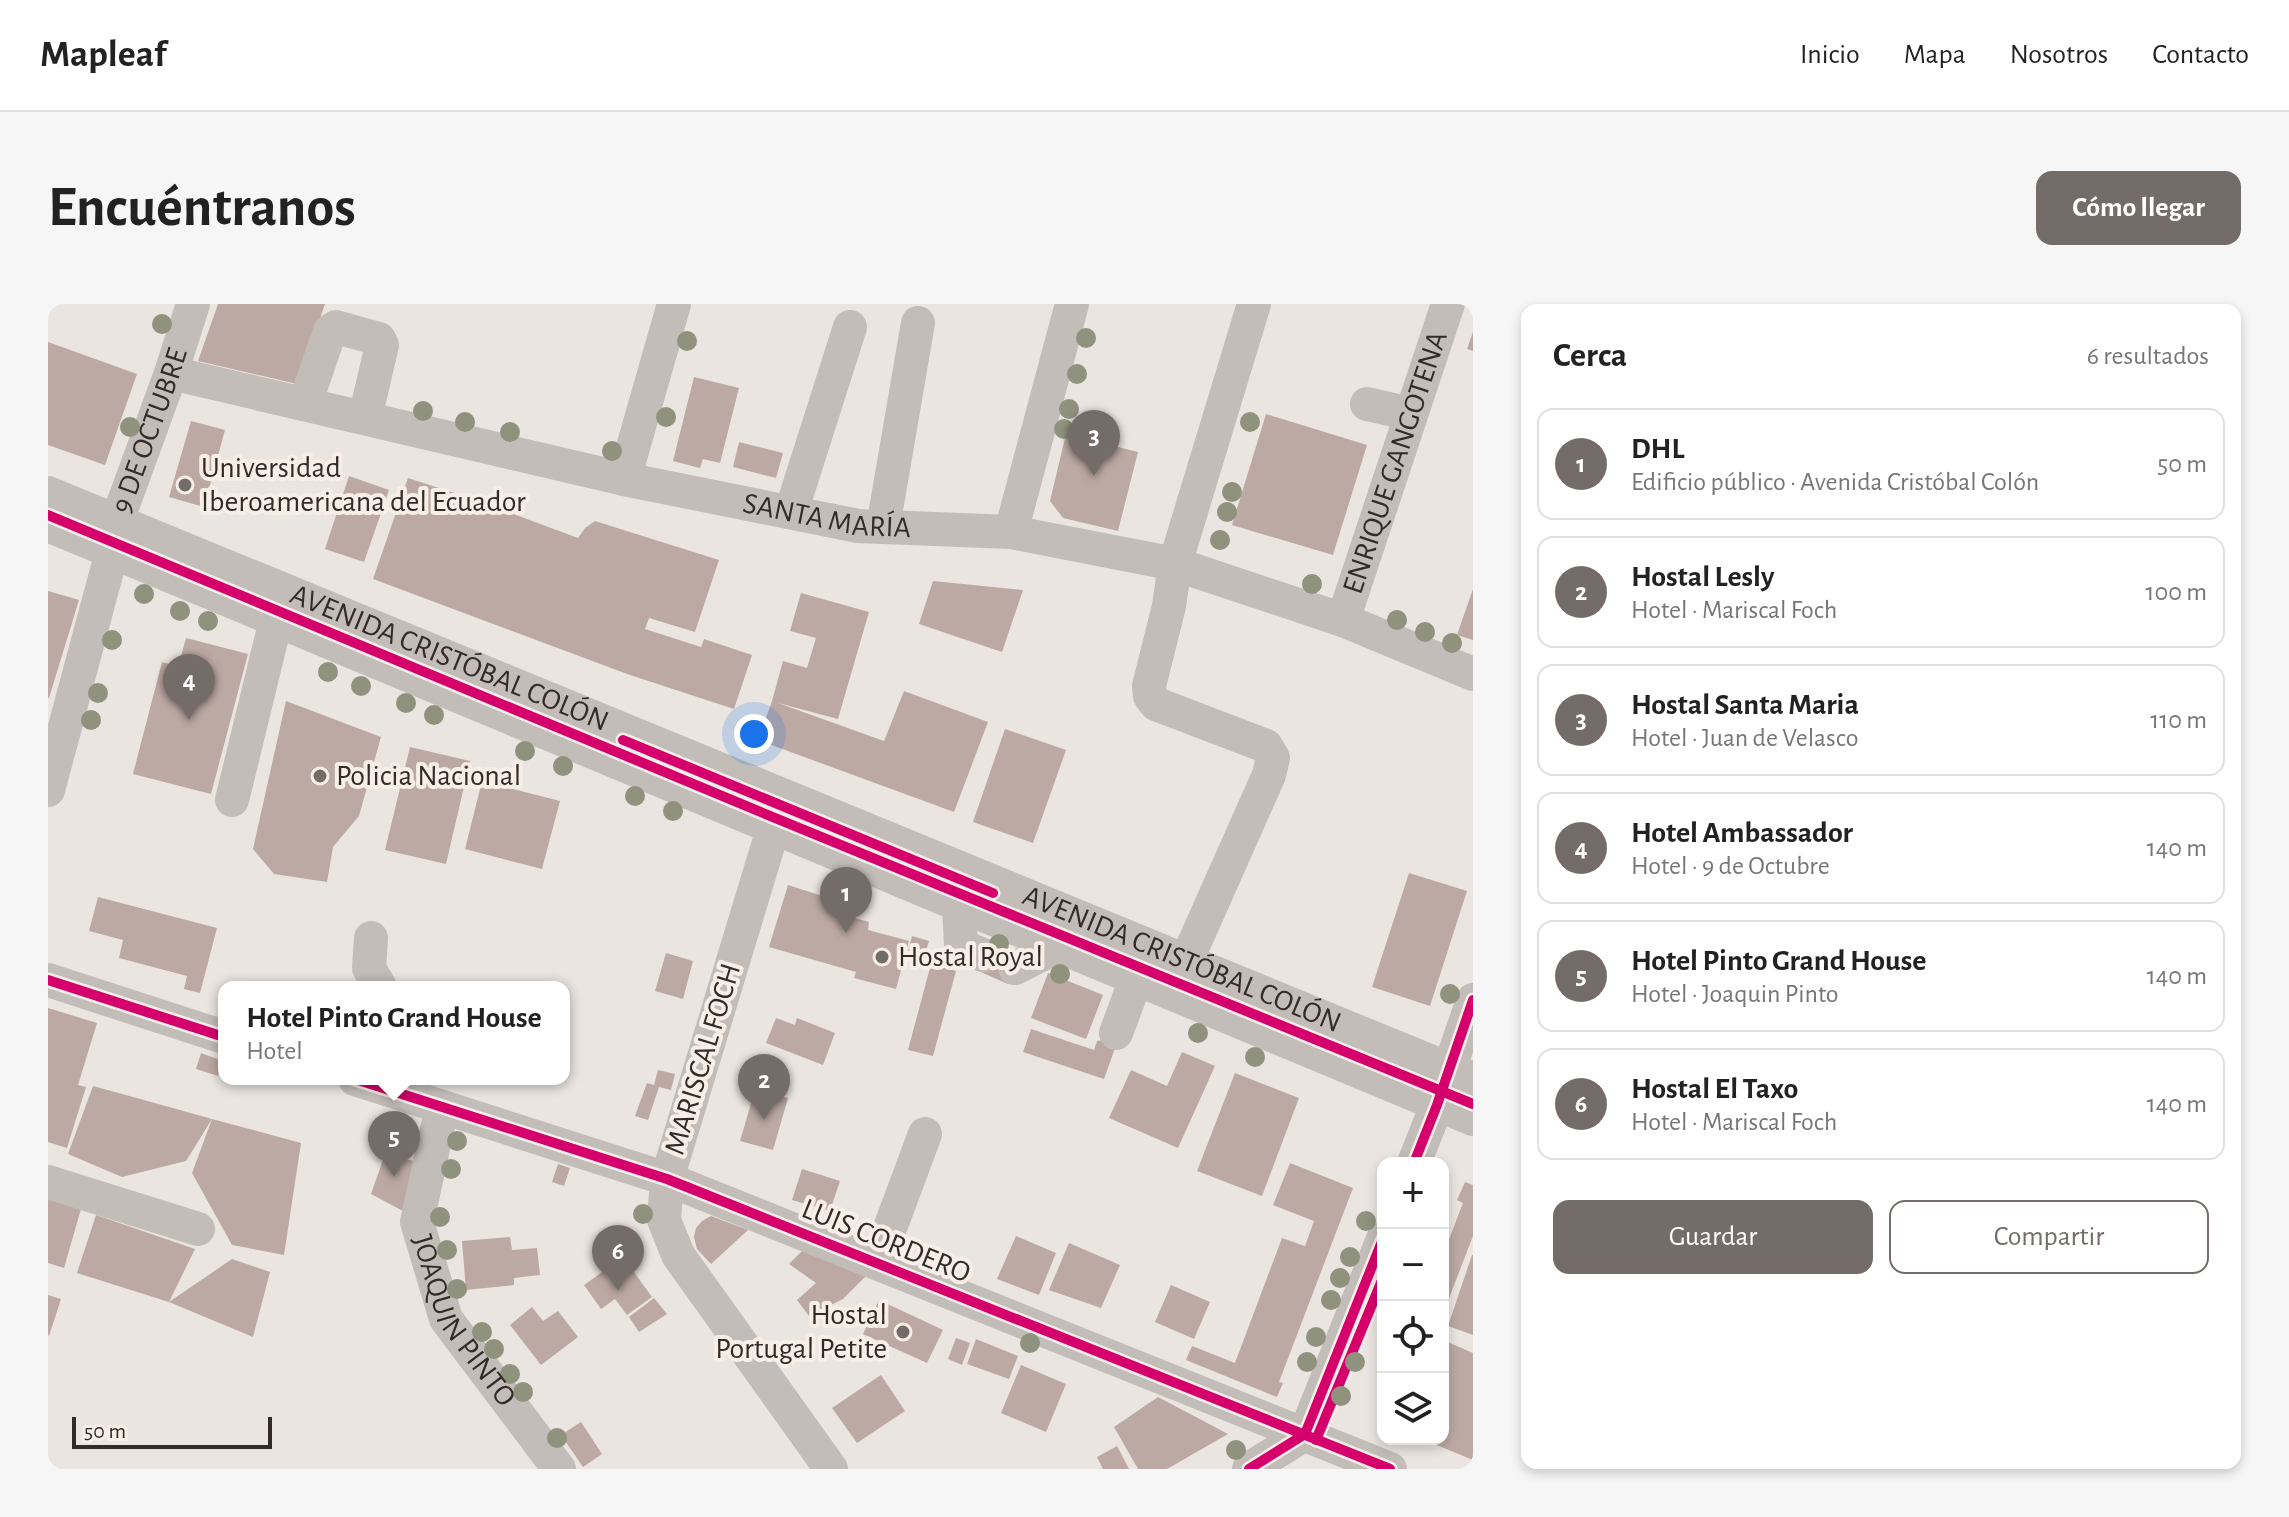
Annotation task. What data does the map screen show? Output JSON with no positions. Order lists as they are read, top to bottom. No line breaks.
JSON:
{"streets":{"street":["9 DE OCTUBRE","ENRIQUE GANGOTENA","SANTA MARÍA","AVENIDA CRISTÓBAL COLÓN","MARISCAL FOCH","LUIS CORDERO","JOAQUIN PINTO"]},"crossings":[["9 DE OCTUBRE","SANTA MARÍA"],["9 DE OCTUBRE","AVENIDA CRISTÓBAL COLÓN"],["ENRIQUE GANGOTENA","SANTA MARÍA"],["AVENIDA CRISTÓBAL COLÓN","MARISCAL FOCH"],["MARISCAL FOCH","LUIS CORDERO"],["LUIS CORDERO","JOAQUIN PINTO"]],"places":["Universidad Iberoamericana del Ecuador","Policia Nacional","Hostal Royal","Hostal Portugal Petite"],"scale_bar":"50 m","page":{"header":"Mapleaf","nav":["Inicio","Mapa","Nosotros","Contacto"],"buttons":["Cómo llegar",["Guardar","Compartir"]],"title":"Encuéntranos","heading":["Cerca","6 resultados"],"list":[{"mark":"1","name":"DHL","note":"Edificio público · Avenida Cristóbal Colón","value":"50 m"},{"mark":"2","name":"Hostal Lesly","note":"Hotel · Mariscal Foch","value":"100 m"},{"mark":"3","name":"Hostal Santa Maria","note":"Hotel · Juan de Velasco","value":"110 m"},{"mark":"4","name":"Hotel Ambassador","note":"Hotel · 9 de Octubre","value":"140 m"},{"mark":"5","name":"Hotel Pinto Grand House","note":"Hotel · Joaquin Pinto","value":"140 m"},{"mark":"6","name":"Hostal El Taxo","note":"Hotel · Mariscal Foch","value":"140 m"}],"pins":["3","4","1","2","5","6"],"popup":["Hotel Pinto Grand House","Hotel"],"map_buttons":["+","−"],"scale":"50 m"}}
